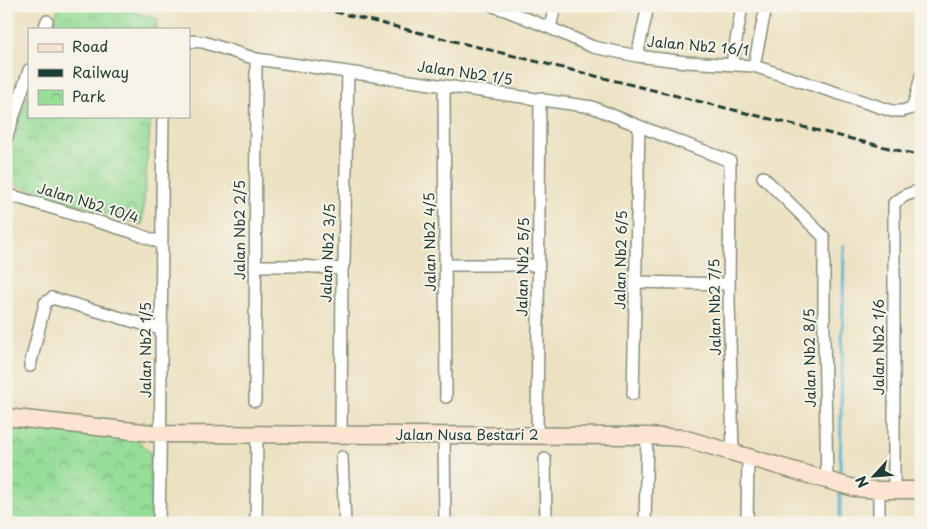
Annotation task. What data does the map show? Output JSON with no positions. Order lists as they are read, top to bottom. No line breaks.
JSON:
{"streets":{"street":["Jalan Nb2 16/1","Jalan Nb2 1/5","Jalan Nb2 10/4","Jalan Nb2 2/5","Jalan Nb2 4/5","Jalan Nb2 3/5","Jalan Nb2 6/5","Jalan Nb2 5/5","Jalan Nb2 7/5","Jalan Nb2 1/6","Jalan Nb2 8/5","Jalan Nusa Bestari 2"]},"crossings":[["Jalan Nb2 1/5","Jalan Nb2 10/4"],["Jalan Nb2 1/5","Jalan Nb2 2/5"],["Jalan Nb2 1/5","Jalan Nb2 4/5"],["Jalan Nb2 1/5","Jalan Nb2 3/5"],["Jalan Nb2 1/5","Jalan Nb2 6/5"],["Jalan Nb2 1/5","Jalan Nb2 5/5"],["Jalan Nb2 1/5","Jalan Nb2 7/5"],["Jalan Nb2 1/5","Jalan Nusa Bestari 2"],["Jalan Nb2 3/5","Jalan Nusa Bestari 2"],["Jalan Nb2 5/5","Jalan Nusa Bestari 2"],["Jalan Nb2 7/5","Jalan Nusa Bestari 2"],["Jalan Nb2 1/6","Jalan Nusa Bestari 2"],["Jalan Nb2 8/5","Jalan Nusa Bestari 2"]],"legend":["Road","Railway","Park"],"north":"bottom left"}
